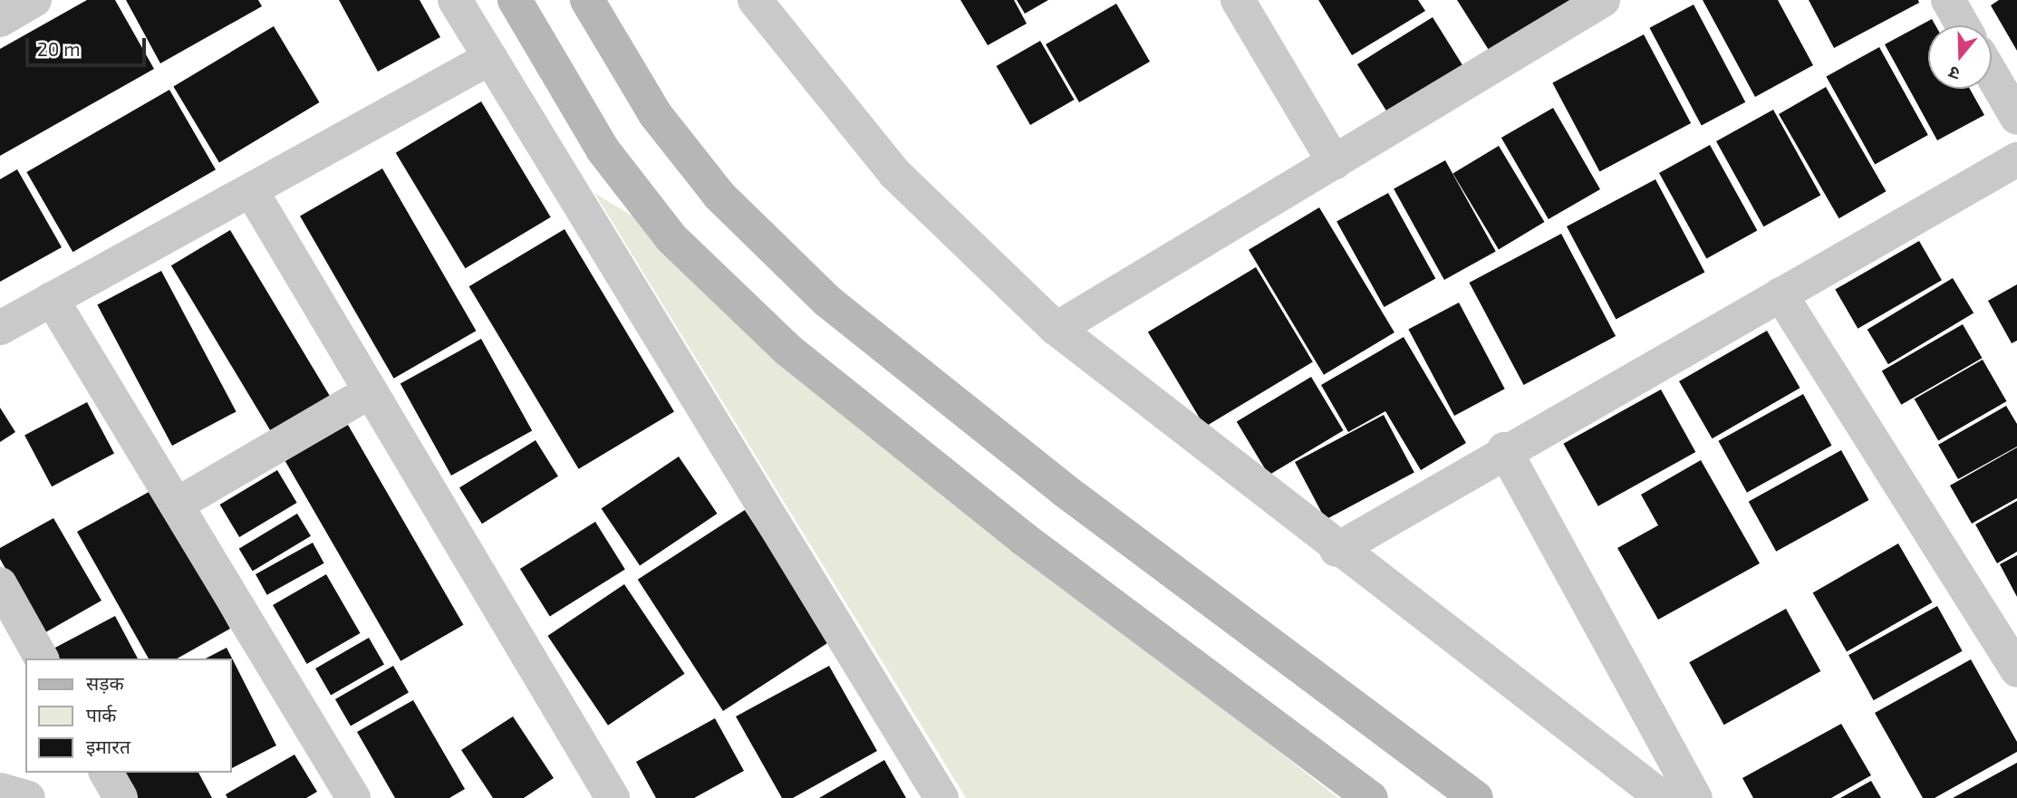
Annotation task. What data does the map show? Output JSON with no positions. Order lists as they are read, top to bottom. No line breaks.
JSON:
{"legend":["सड़क","पार्क","इमारत"],"scale_bar":"20 m","north":"bottom"}
